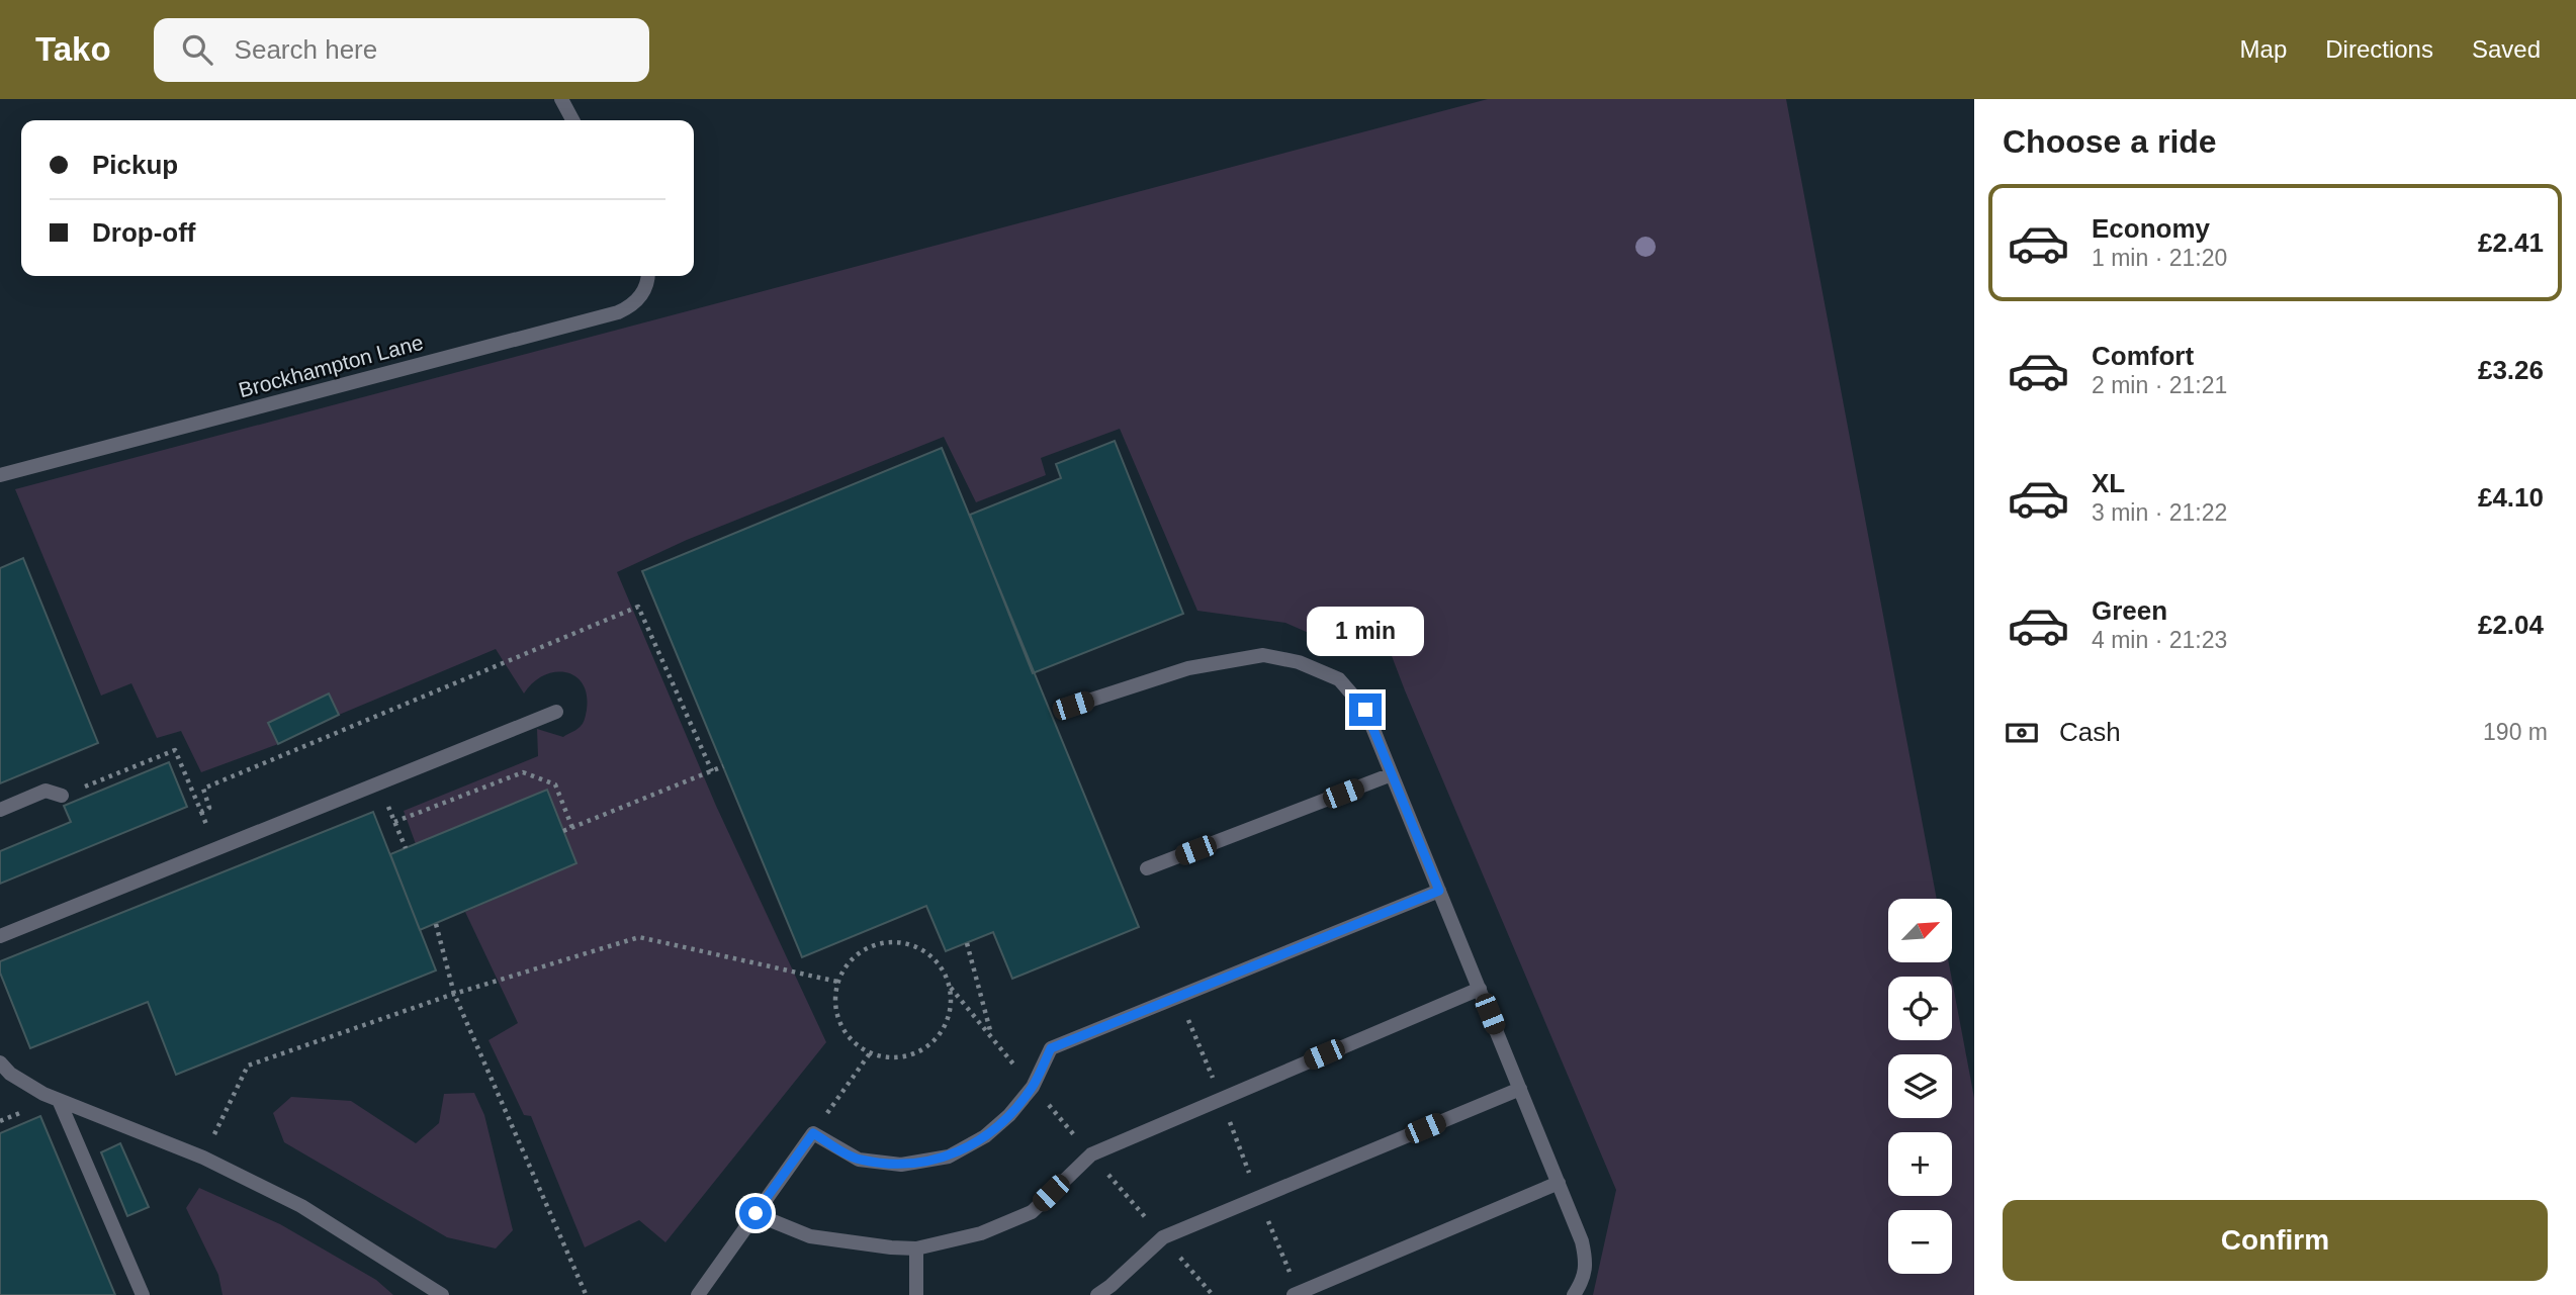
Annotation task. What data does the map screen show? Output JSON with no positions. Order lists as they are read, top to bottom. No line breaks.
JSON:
{"streets":{"street":["Brockhampton Lane"]},"north":"top right","page":{"header":"Tako","search":"Search here","nav":["Map","Directions","Saved"],"heading":"Choose a ride","banner":["Pickup","Drop-off"],"list":[{"name":"Economy","note":"1 min · 21:20","value":"£2.41"},{"name":"Comfort","note":"2 min · 21:21","value":"£3.26"},{"name":"XL","note":"3 min · 21:22","value":"£4.10"},{"name":"Green","note":"4 min · 21:23","value":"£2.04"}],"bubble":"1 min","pay":["Cash","190 m"],"map_buttons":["+","−"],"buttons":"Confirm"}}
